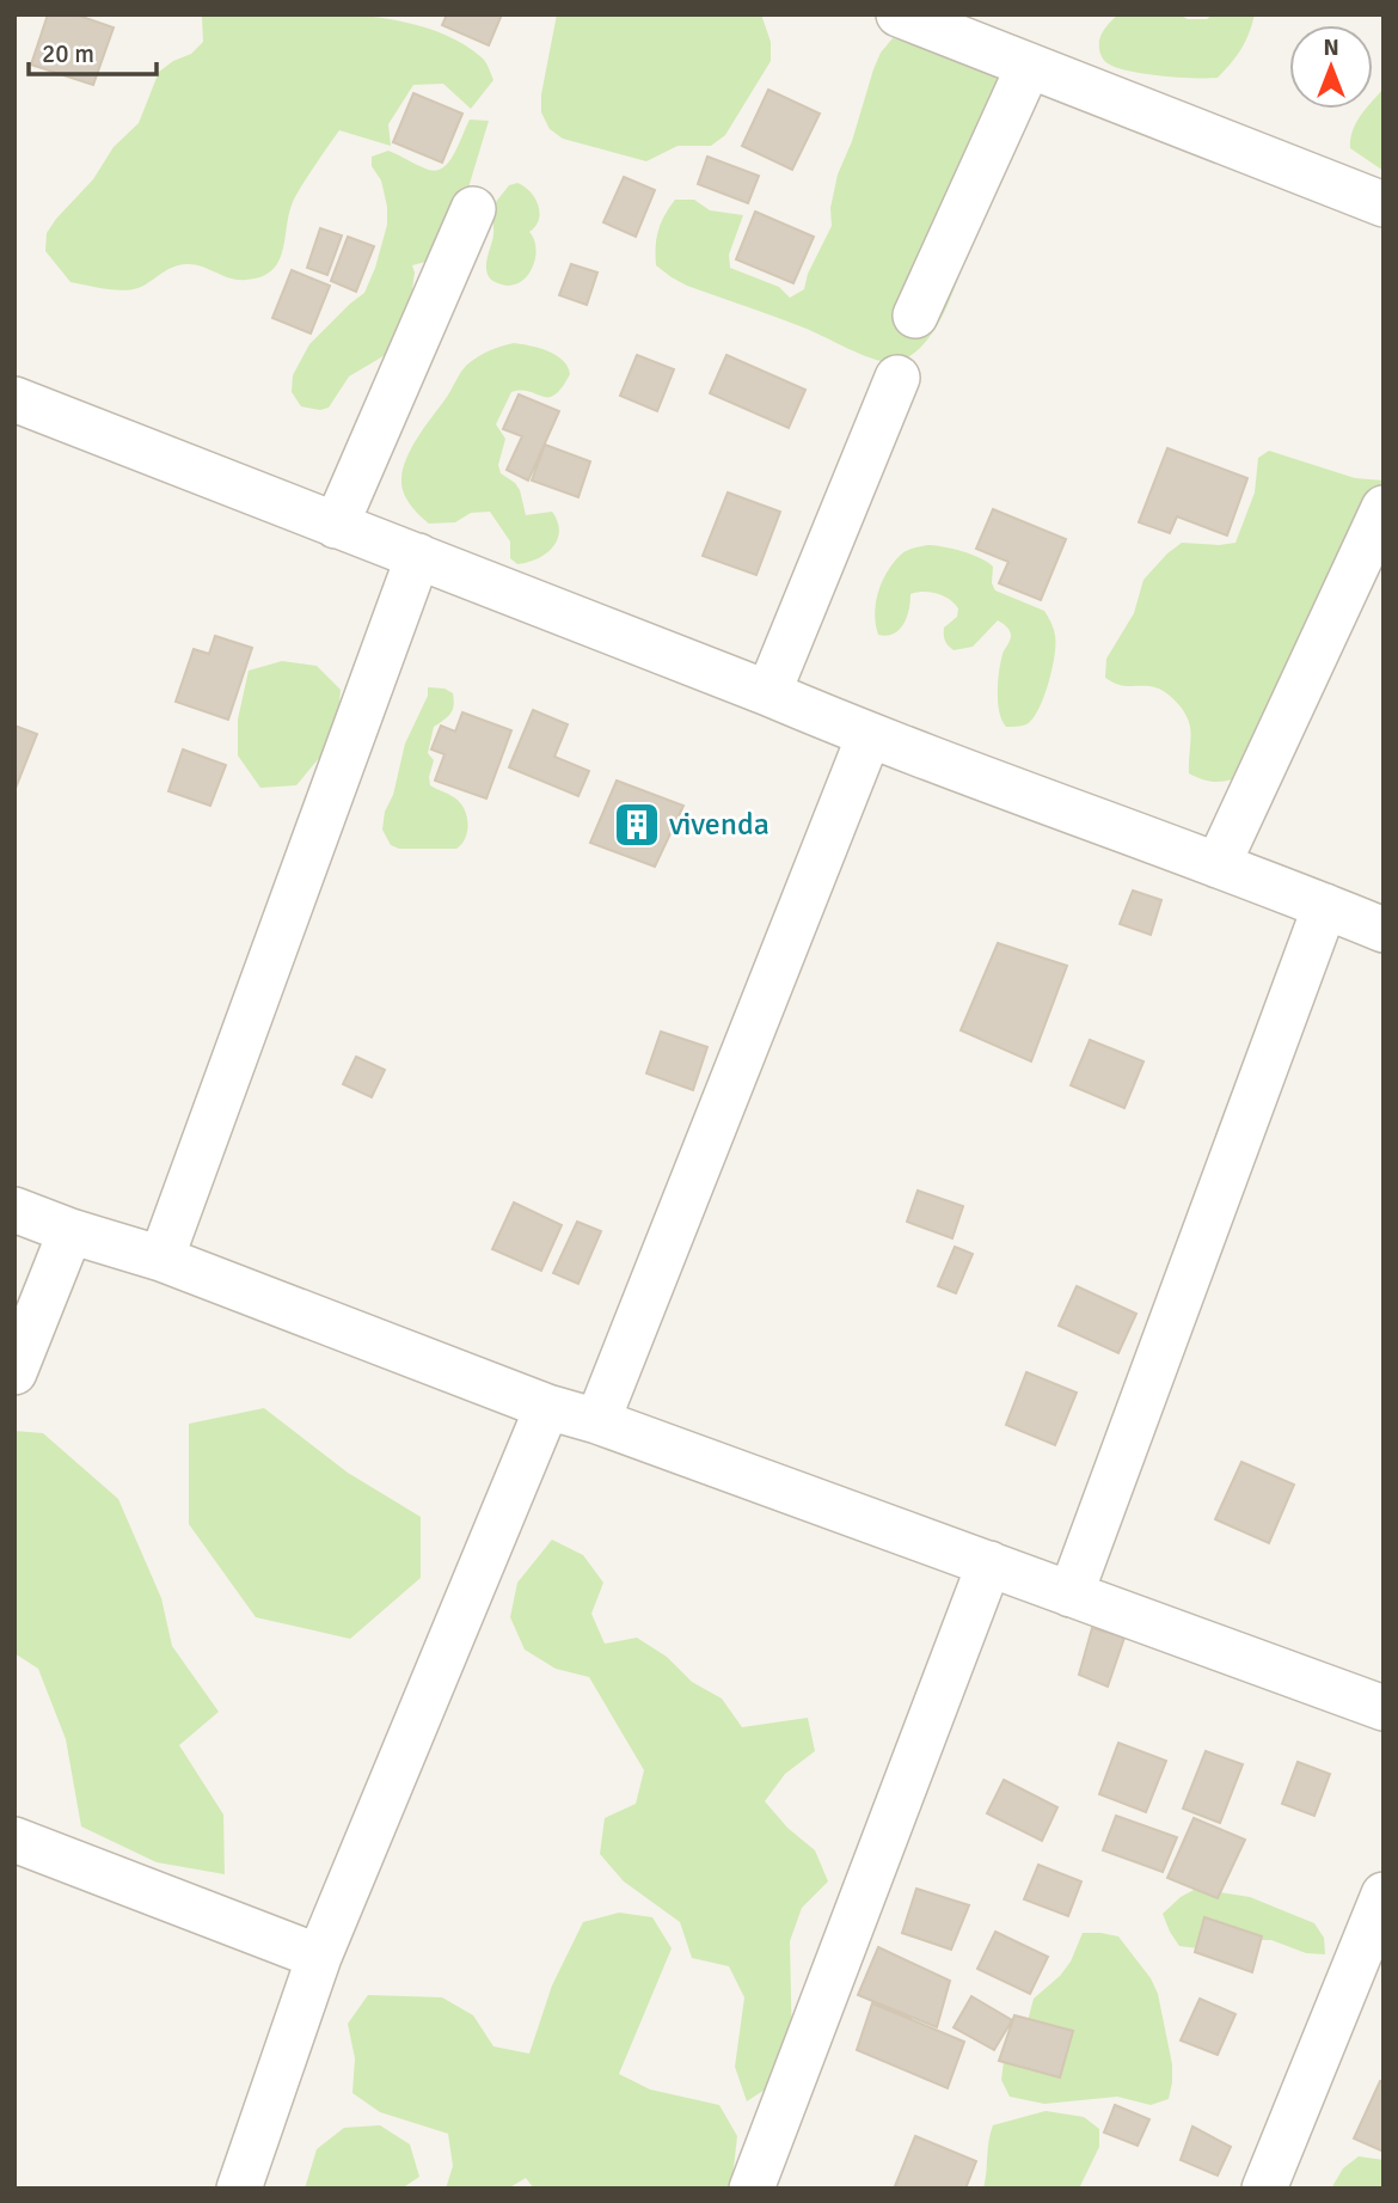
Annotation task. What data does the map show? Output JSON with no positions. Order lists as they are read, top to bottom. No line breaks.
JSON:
{"places":{"building":["vivenda"]},"scale_bar":"20 m","north":"top"}
